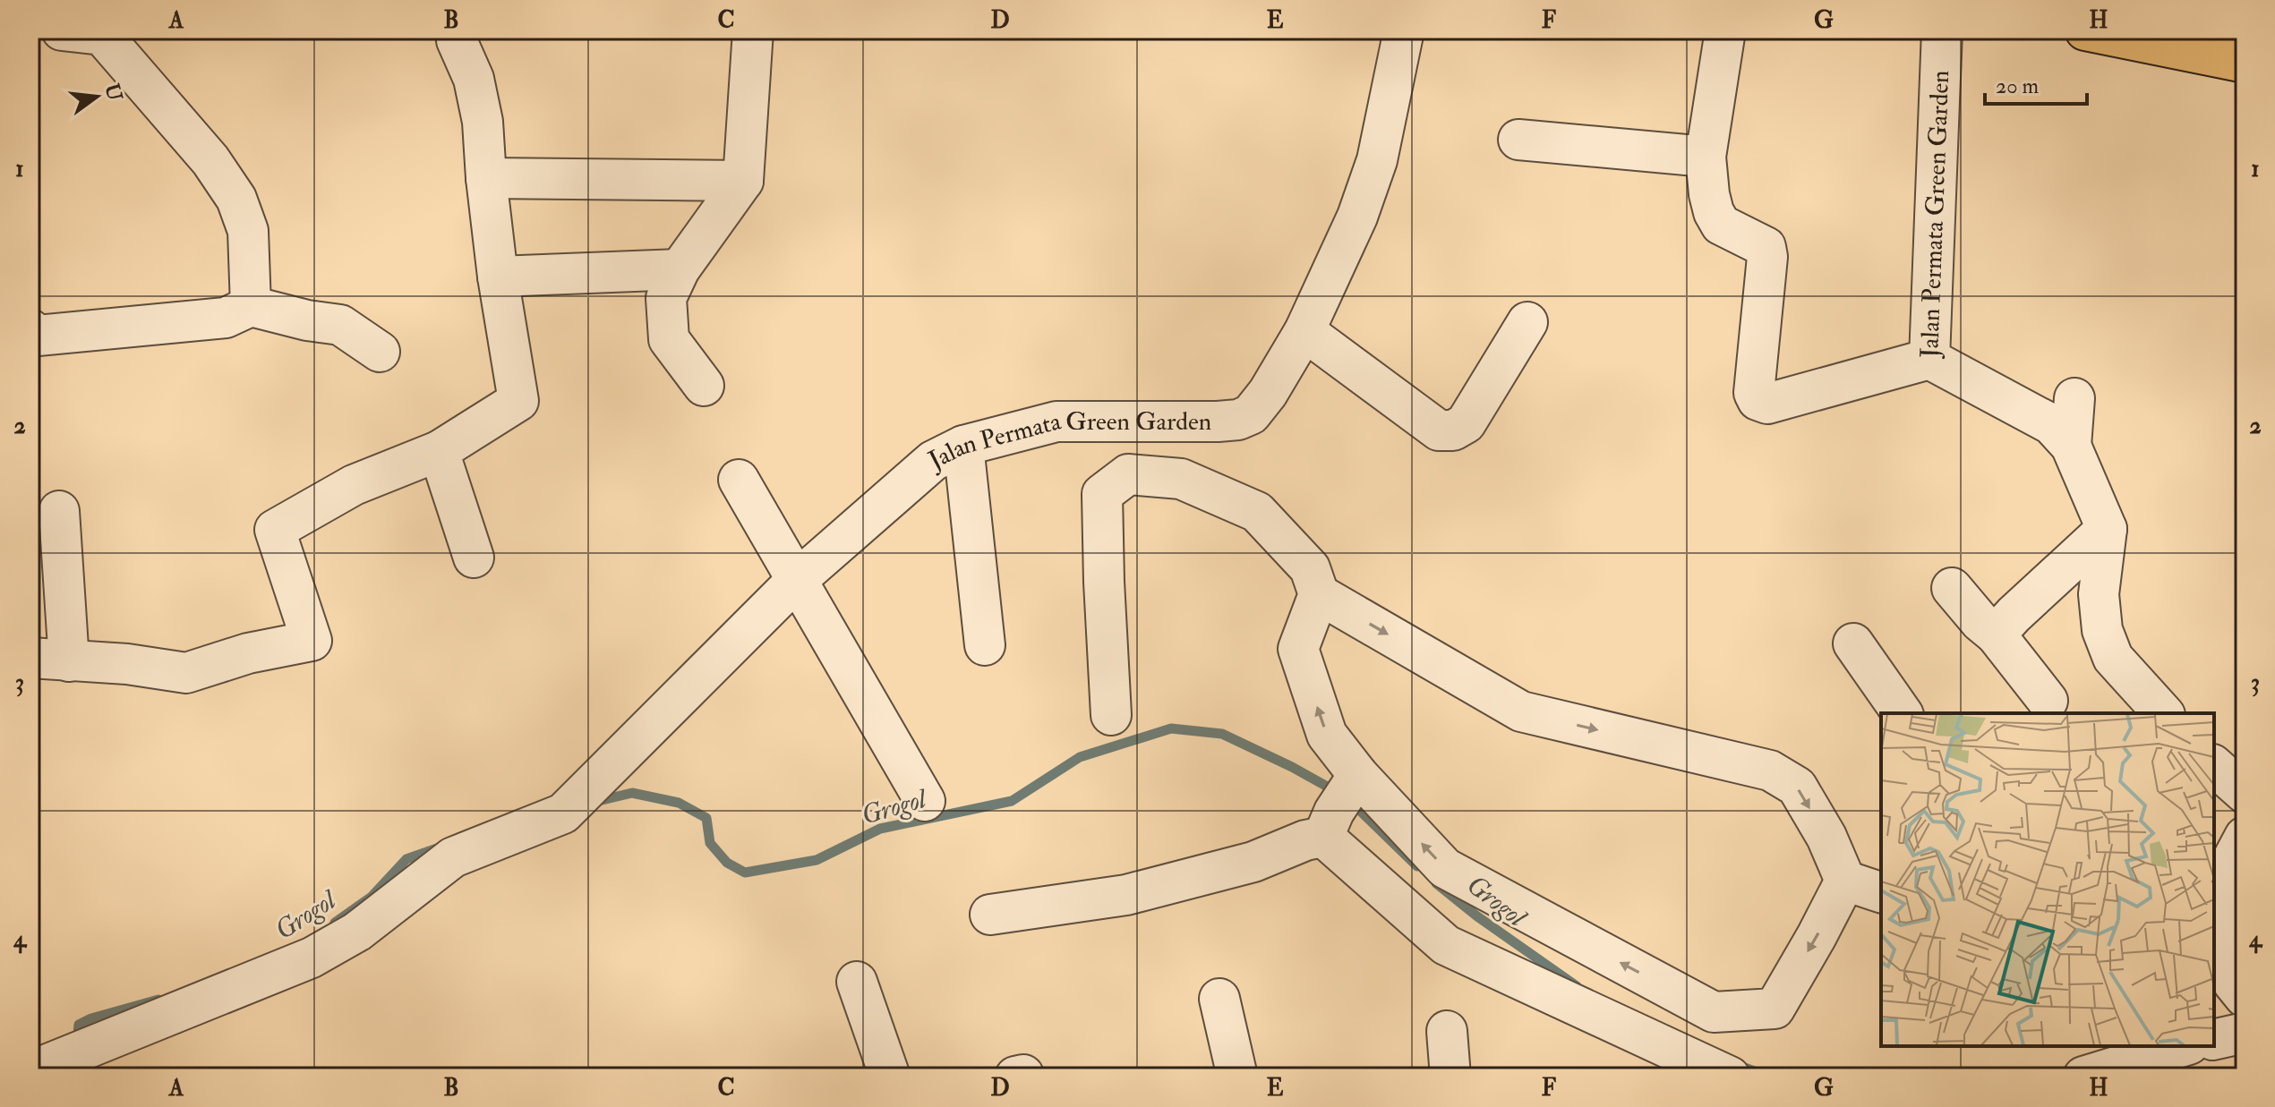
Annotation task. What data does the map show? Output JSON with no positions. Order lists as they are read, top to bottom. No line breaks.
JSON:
{"streets":{"street":["Jalan Permata Green Garden"]},"water":["Grogol"],"scale_bar":"20 m","north":"right","grid":{"columns":["A","B","C","D","E","F","G","H"],"rows":["1","2","3","4"]}}
